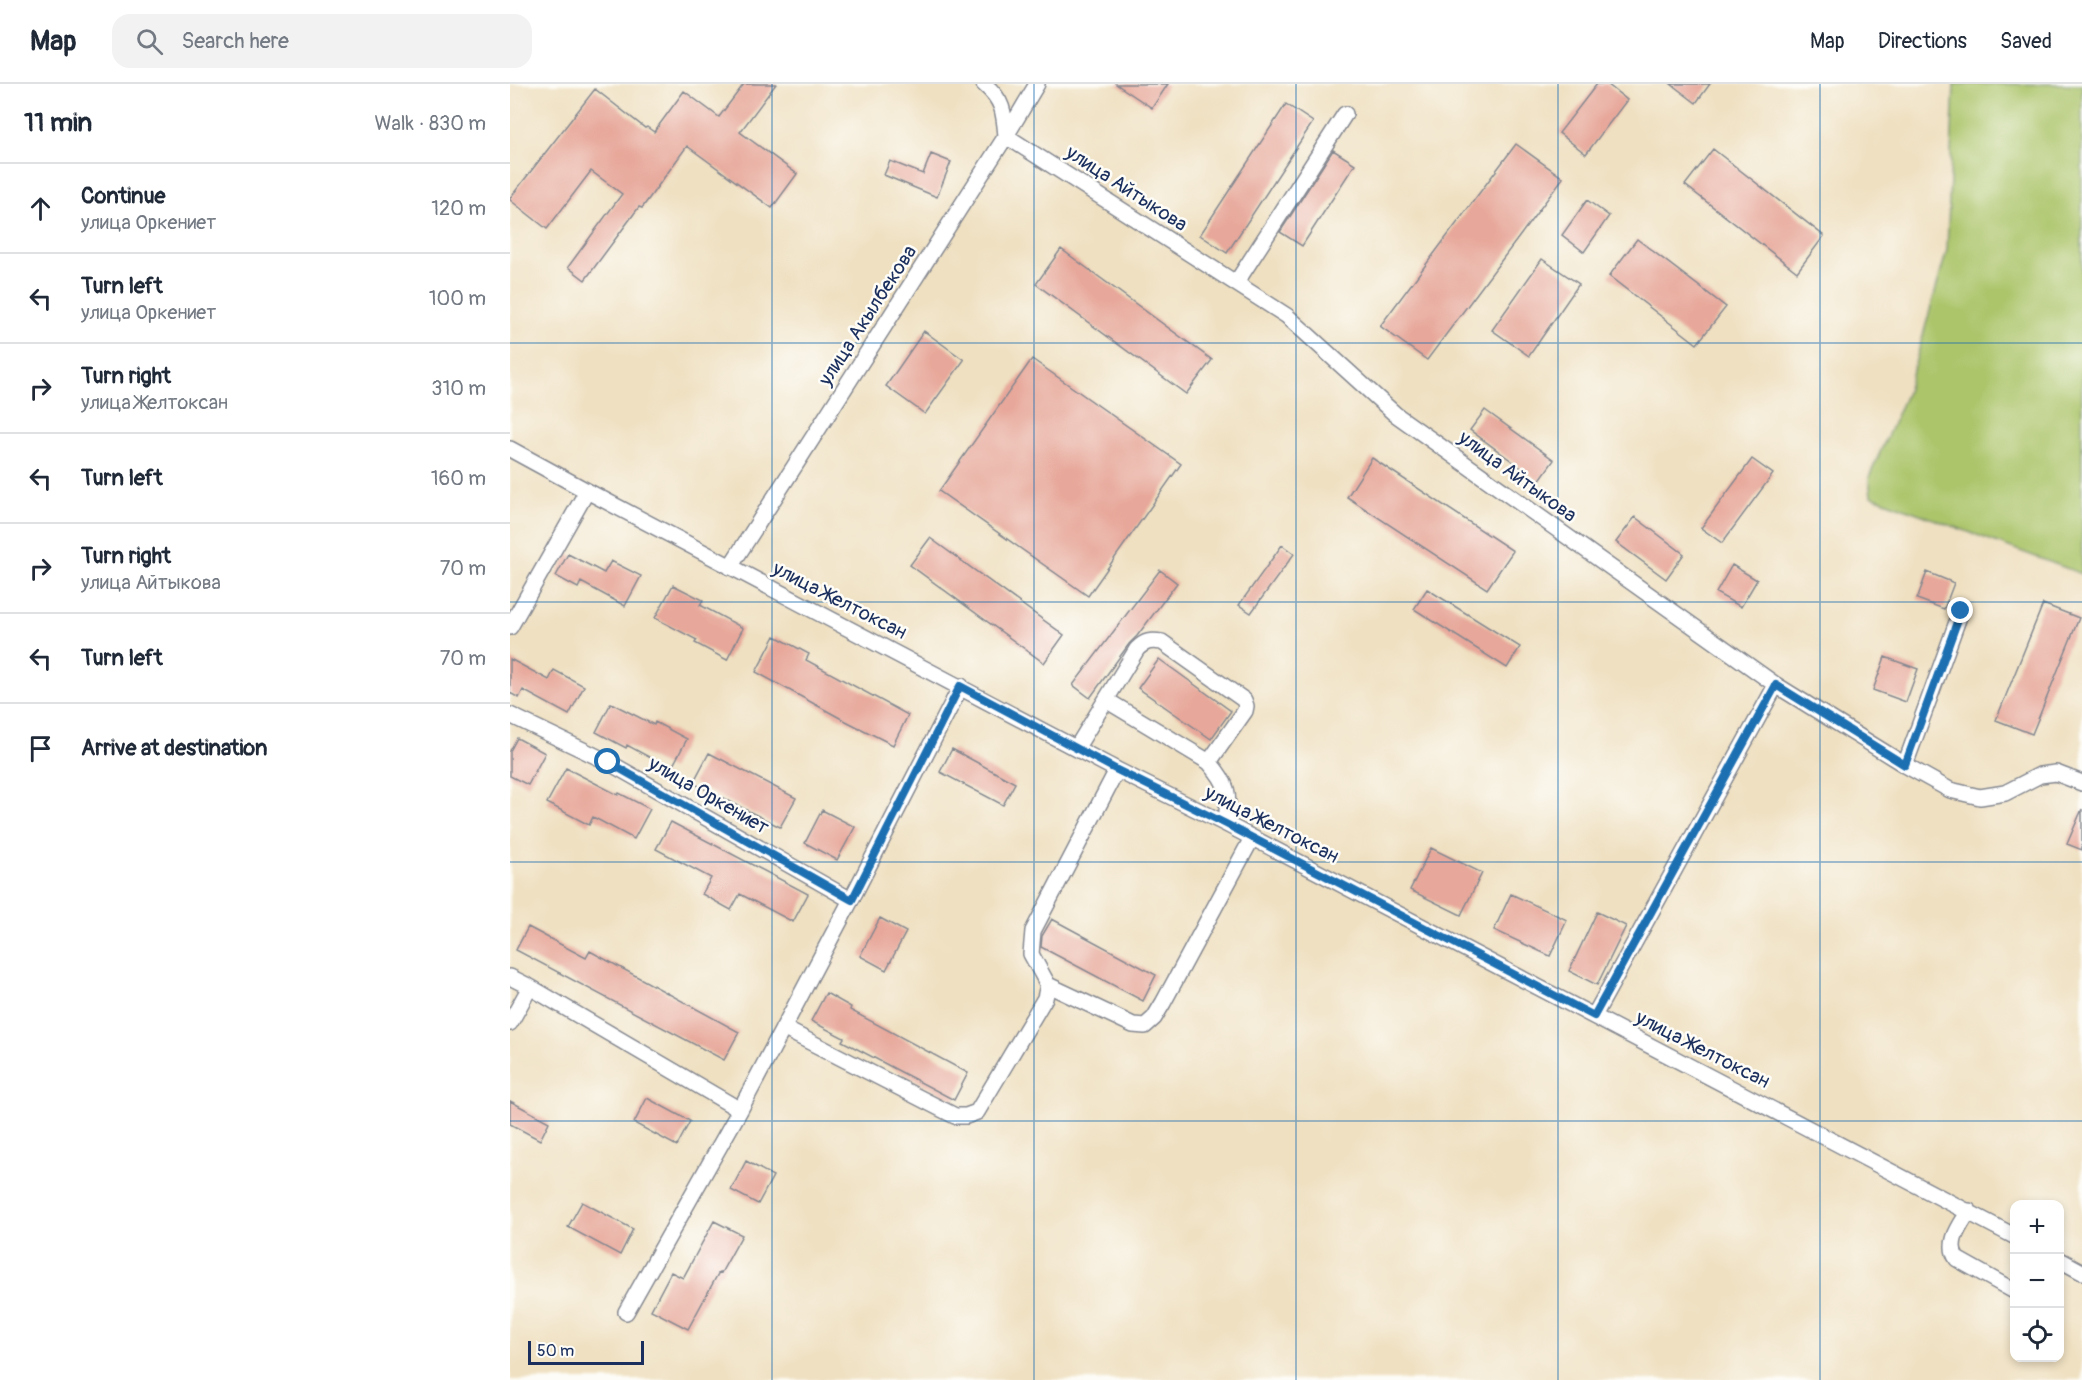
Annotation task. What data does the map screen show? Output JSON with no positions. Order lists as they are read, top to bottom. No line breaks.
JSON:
{"streets":{"street":["улица Айтыкова","улица Акылбекова","улица Желтоксан","улица Оркениет"]},"crossings":[["улица Айтыкова","улица Акылбекова"],["улица Акылбекова","улица Желтоксан"]],"scale_bar":"50 m","page":{"header":"Map","search":"Search here","nav":["Map","Directions","Saved"],"heading":["11 min","Walk · 830 m"],"list":[["Continue","улица Оркениет","120 m"],["Turn left","улица Оркениет","100 m"],["Turn right","улица Желтоксан","310 m"],["Turn left","160 m"],["Turn right","улица Айтыкова","70 m"],["Turn left","70 m"],"Arrive at destination"],"map_buttons":["+","−"],"scale":"50 m"}}
